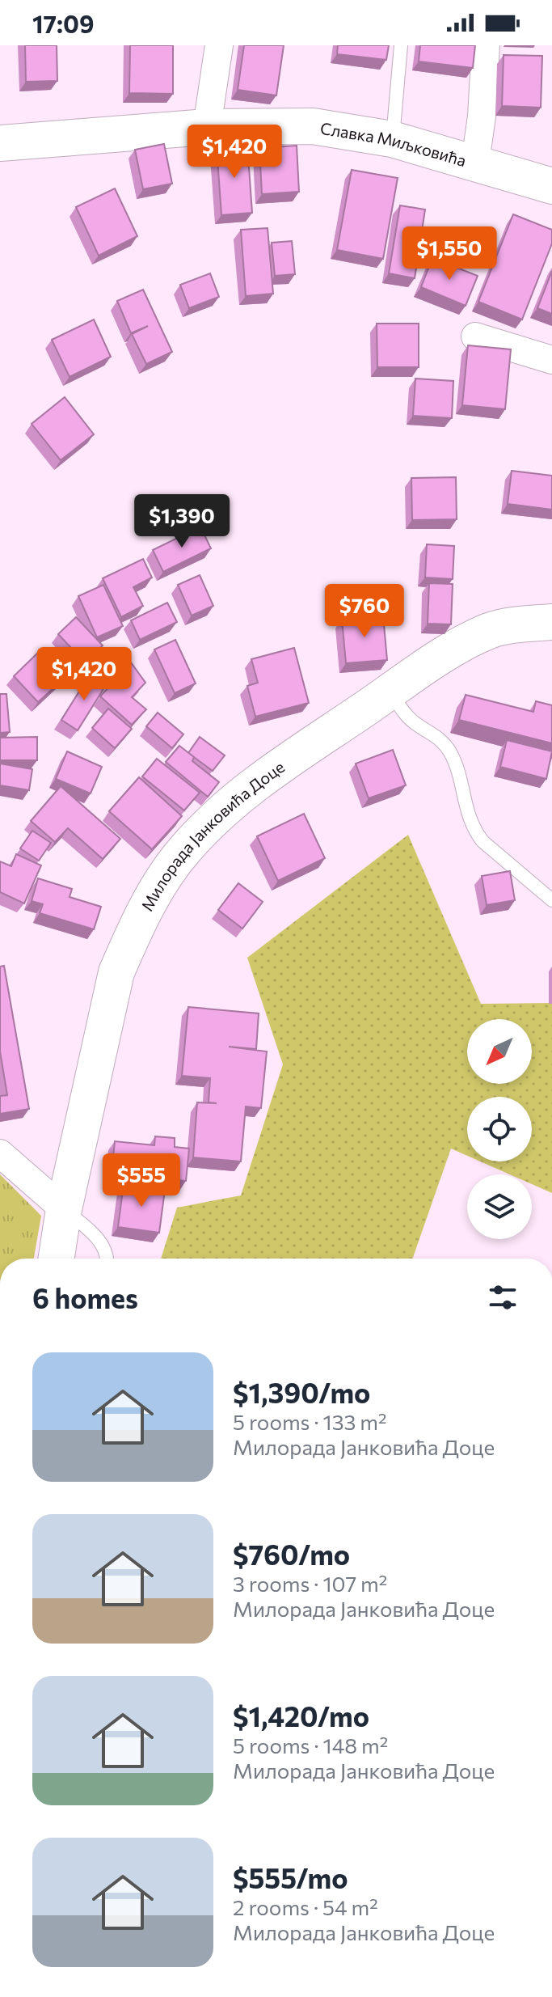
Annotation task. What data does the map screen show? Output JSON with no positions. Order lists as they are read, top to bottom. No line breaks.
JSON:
{"streets":{"street":["Славка Миљковића","Милорада Јанковића Доце"]},"north":"bottom left","page":{"status":"17:09","price":["$1,420","$1,550","$1,390","$760","$1,420","$555"],"heading":"6 homes","list":[{"name":"$1,390/mo","note":"5 rooms · 133 m² · Милорада Јанковића Доце"},{"name":"$760/mo","note":"3 rooms · 107 m² · Милорада Јанковића Доце"},{"name":"$1,420/mo","note":"5 rooms · 148 m² · Милорада Јанковића Доце"},{"name":"$555/mo","note":"2 rooms · 54 m² · Милорада Јанковића Доце"}]}}
